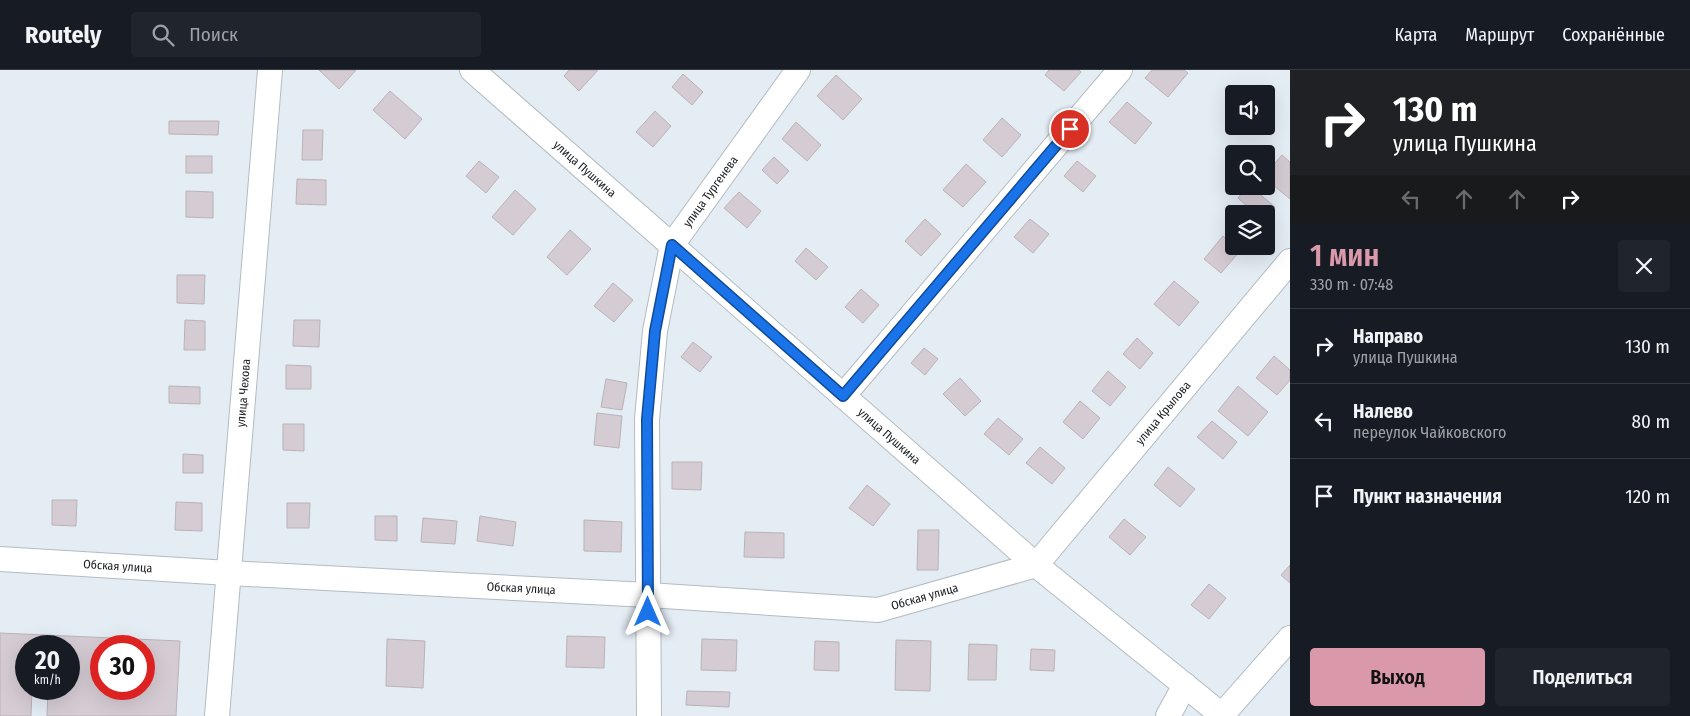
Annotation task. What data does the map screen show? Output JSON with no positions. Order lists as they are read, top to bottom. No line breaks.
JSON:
{"streets":{"street":["улица Пушкина","улица Тургенева","улица Чехова","улица Крылова","Обская улица"]},"crossings":[["улица Пушкина","улица Тургенева"],["улица Пушкина","улица Крылова"],["улица Пушкина","Обская улица"],["улица Тургенева","Обская улица"],["улица Чехова","Обская улица"],["улица Крылова","Обская улица"]],"page":{"header":"Routely","search":"Поиск","nav":["Карта","Маршрут","Сохранённые"],"turn":["130 m","улица Пушкина"],"heading":["1 мин","330 m · 07:48"],"list":[{"name":"Направо","note":"улица Пушкина","value":"130 m"},{"name":"Налево","note":"переулок Чайковского","value":"80 m"},{"name":"Пункт назначения","value":"120 m"}],"speed":"20 km/h","limit":"30","buttons":["Выход","Поделиться"]}}
